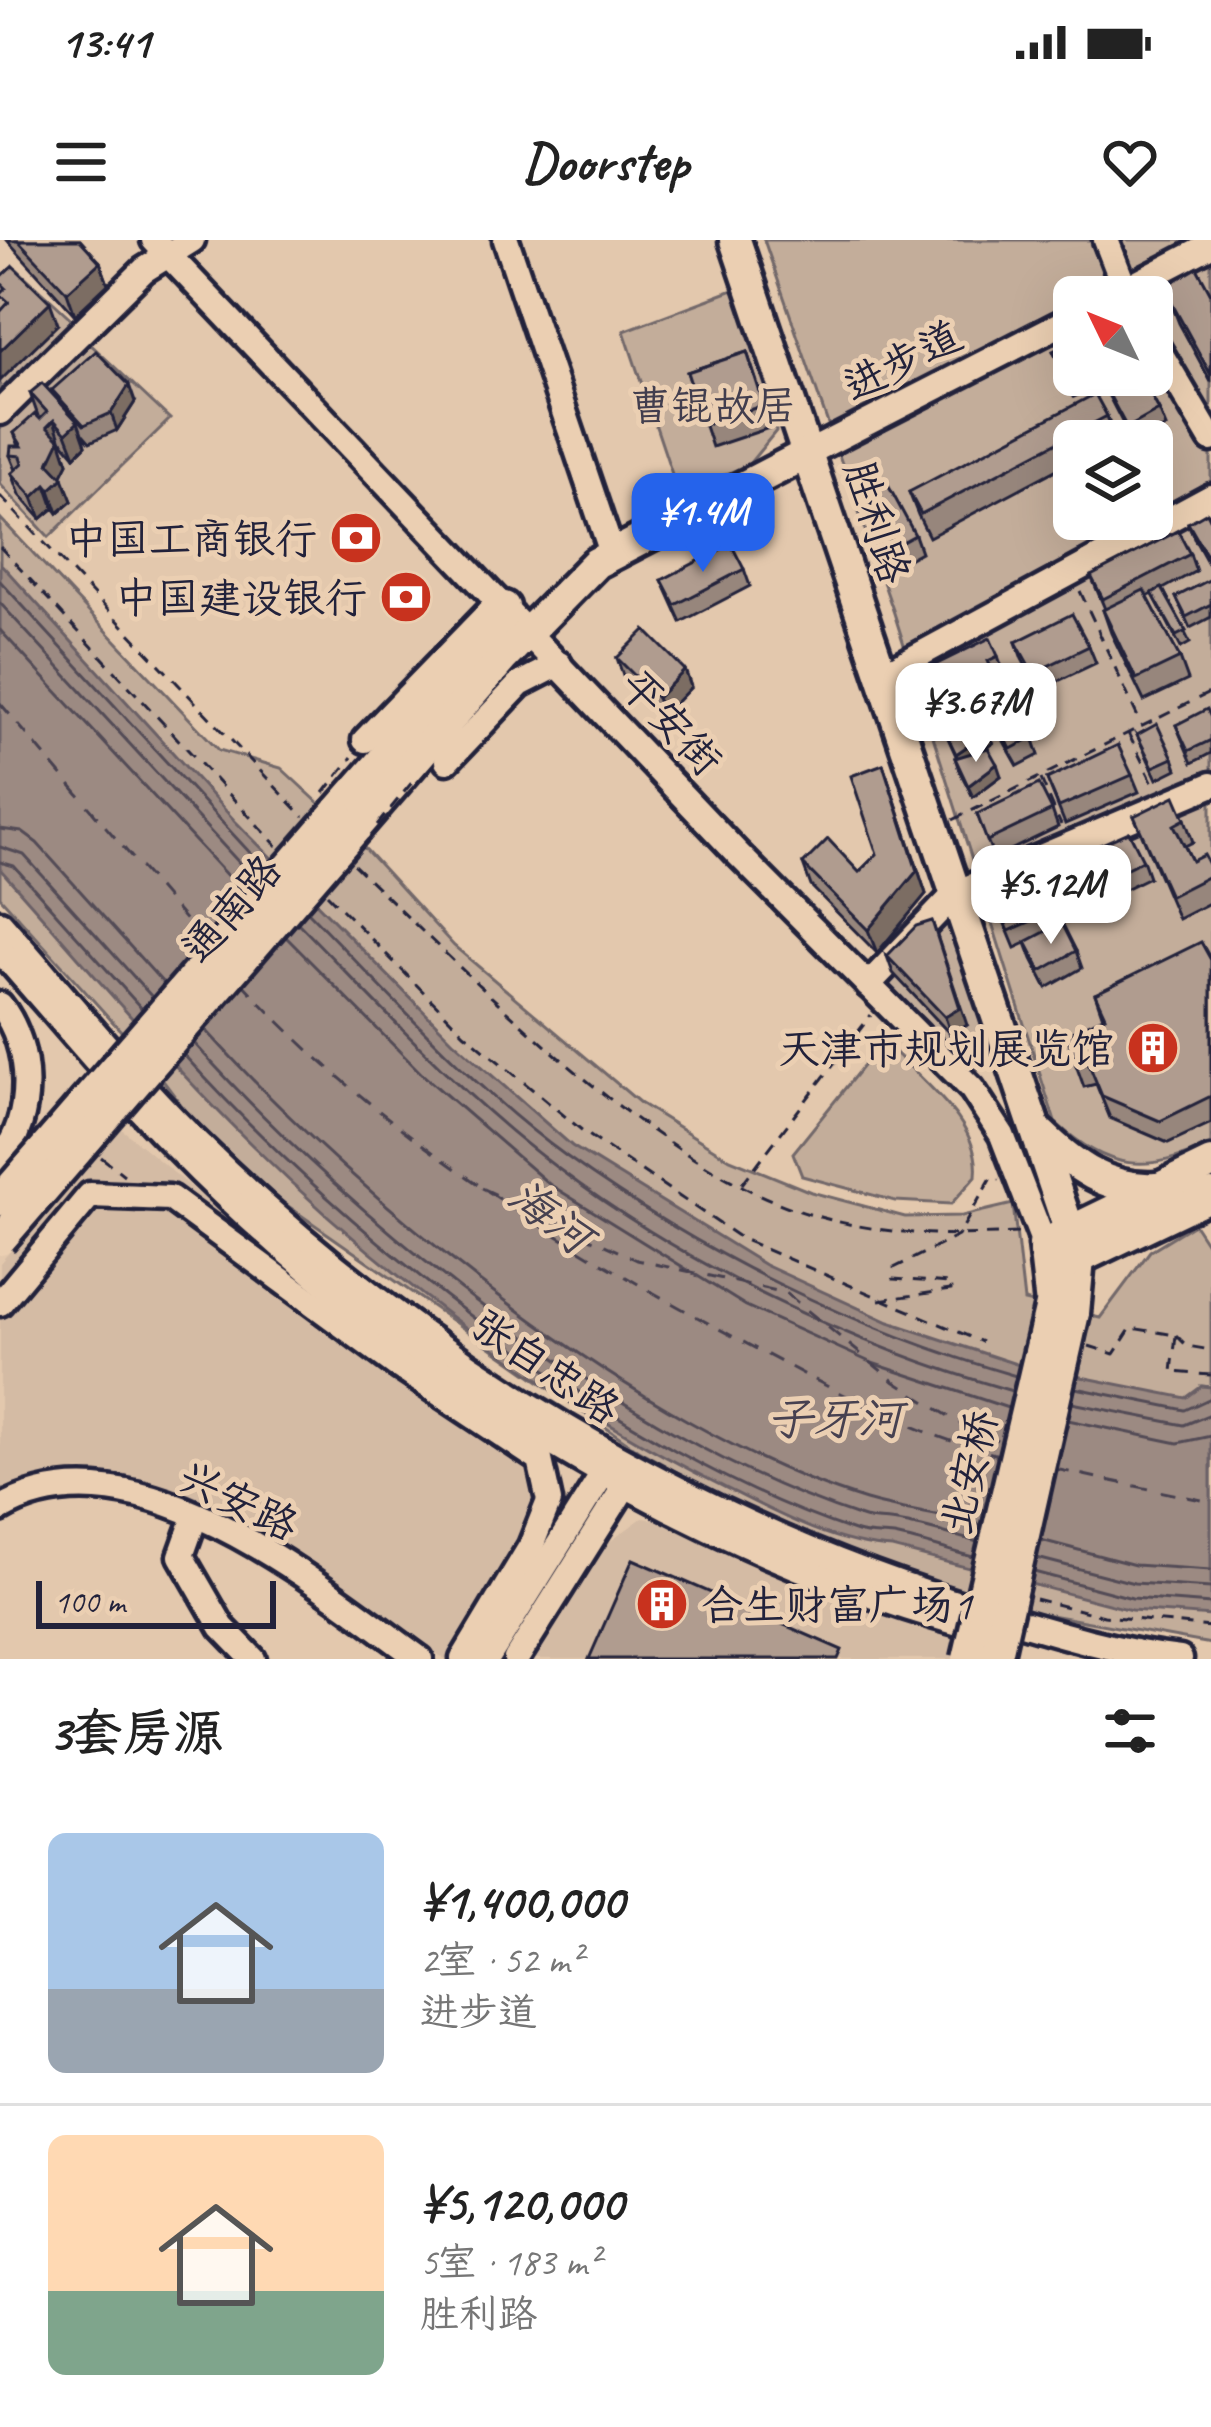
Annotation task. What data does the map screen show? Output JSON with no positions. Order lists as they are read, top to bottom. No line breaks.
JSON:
{"streets":{"main road":["进步道","胜利路","通南路","北安桥"],"street":["平安街","张自忠路","兴安路"]},"crossings":[["进步道","胜利路"],["进步道","平安街"],["进步道","通南路"],["胜利路","平安街"],["胜利路","北安桥"],["平安街","通南路"],["平安街","北安桥"]],"water":["海河","子牙河"],"parks":["曹锟故居"],"places":{"bank":["中国工商银行","中国建设银行"],"building":["天津市规划展览馆","合生财富广场1"]},"scale_bar":"100 m","north":"top left","page":{"status":"13:41","header":"Doorstep","price":["¥1.4M","¥3.67M","¥5.12M"],"scale":"100 m","heading":"3套房源","list":[{"name":"¥1,400,000","note":"2室 · 52 m² · 进步道"},{"name":"¥5,120,000","note":"5室 · 183 m² · 胜利路"}]}}
